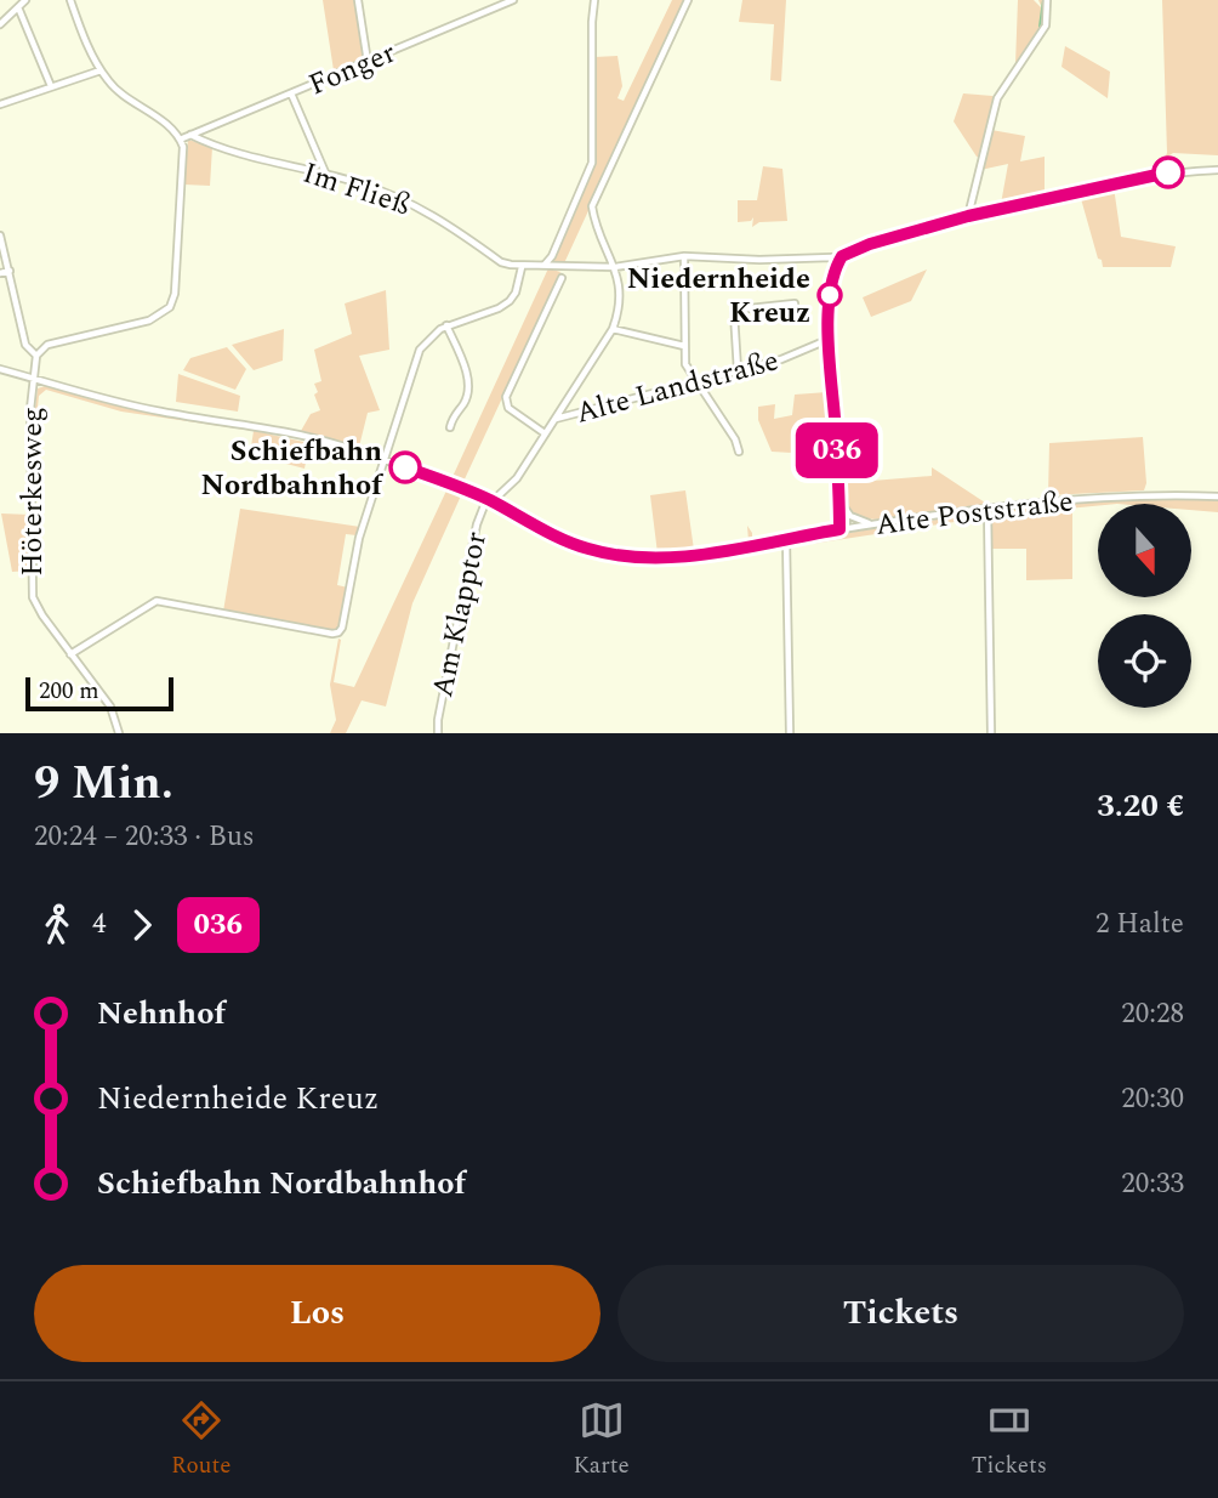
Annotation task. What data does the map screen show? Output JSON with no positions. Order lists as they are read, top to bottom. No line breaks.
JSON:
{"streets":{"street":["Fonger","Im Fließ","Alte Landstraße","Höterkesweg","Alte Poststraße","Am Klapptor"]},"crossings":[["Fonger","Im Fließ"],["Alte Landstraße","Alte Poststraße"],["Alte Landstraße","Am Klapptor"],["Höterkesweg","Alte Poststraße"],["Alte Poststraße","Am Klapptor"]],"places":["Niedernheide Kreuz","Schiefbahn Nordbahnhof"],"lines":["bus line 036"],"scale_bar":"200 m","north":"bottom","page":{"on_map":"036","scale":"200 m","heading":["9 Min.","20:24 – 20:33 · Bus","3.20 €"],"legs":["4","036","2 Halte"],"list":[{"name":"Nehnhof","value":"20:28"},{"name":"Niedernheide Kreuz","value":"20:30"},{"name":"Schiefbahn Nordbahnhof","value":"20:33"}],"buttons":["Los","Tickets"],"tabs":["Route","Karte","Tickets"]}}
